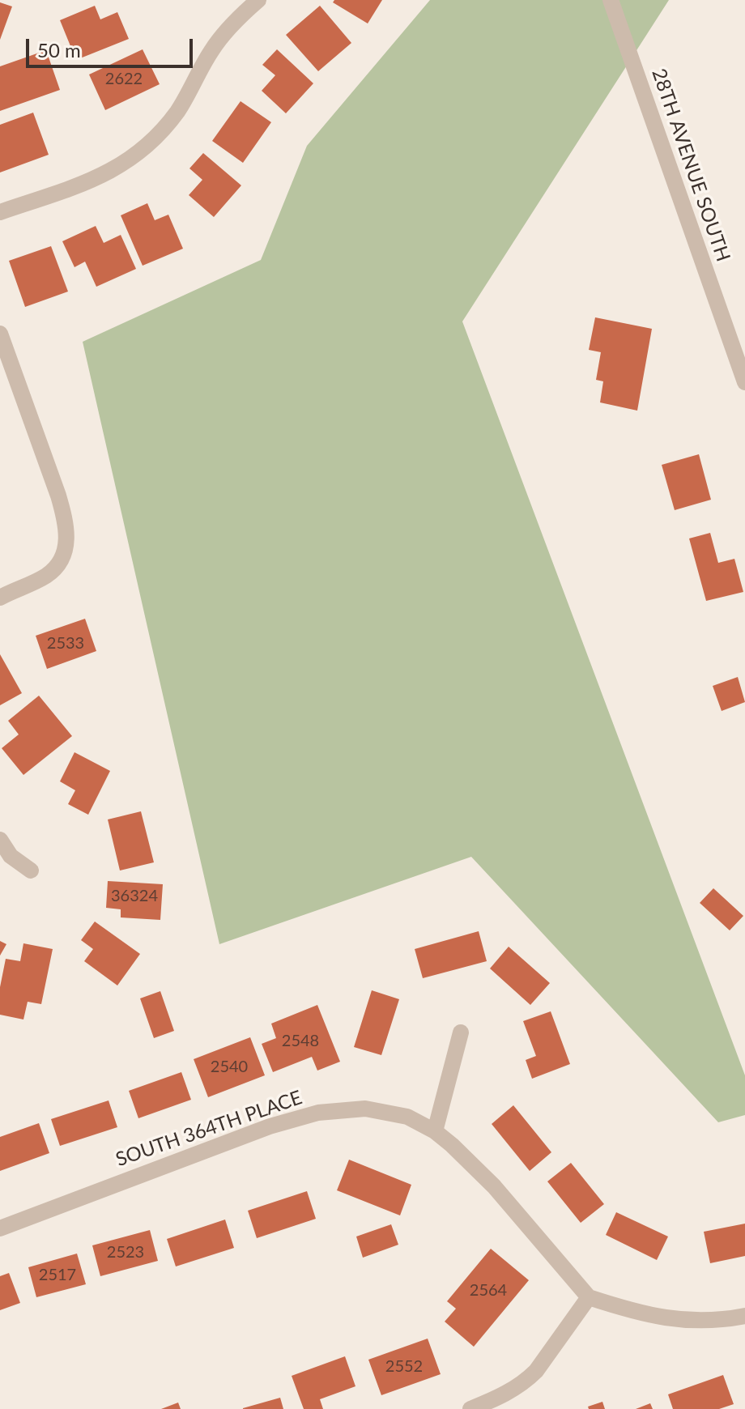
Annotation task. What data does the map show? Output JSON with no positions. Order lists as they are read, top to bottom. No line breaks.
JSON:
{"streets":{"street":["28TH AVENUE SOUTH","SOUTH 364TH PLACE"]},"house_numbers":["2622","2533","36324","2548","2540","2523","2517","2564","2552"],"scale_bar":"50 m"}
